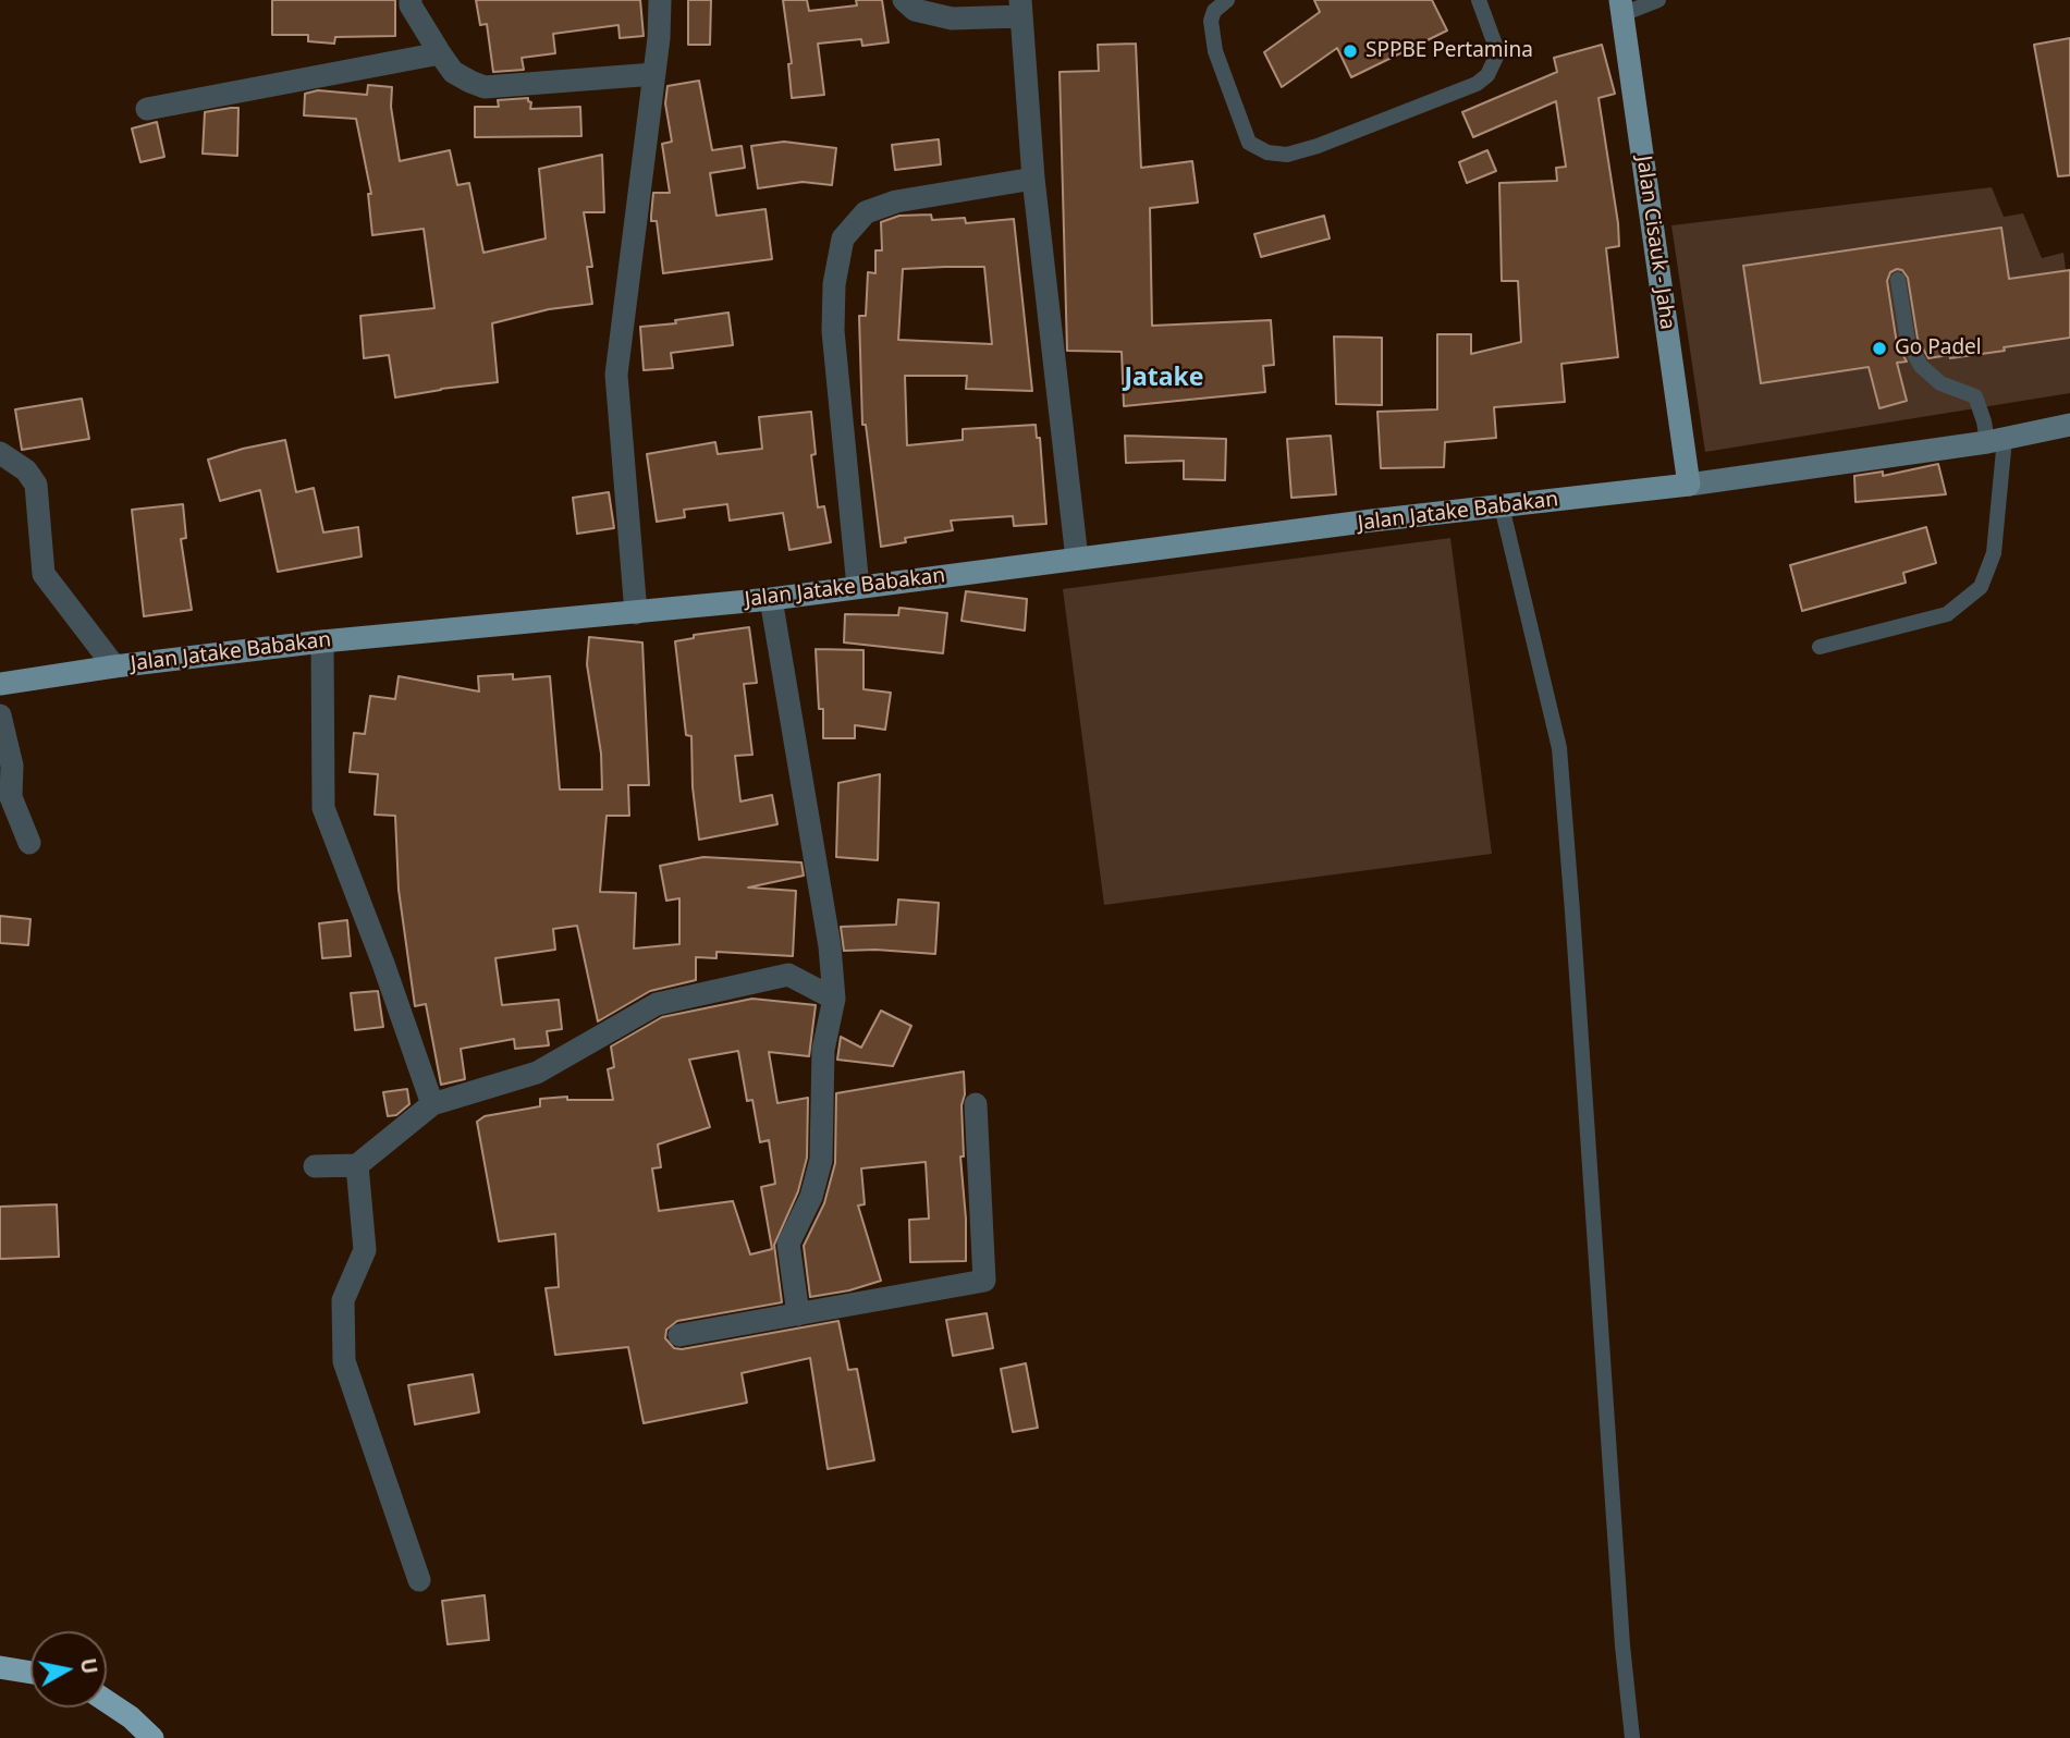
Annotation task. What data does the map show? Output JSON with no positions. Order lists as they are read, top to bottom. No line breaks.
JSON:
{"streets":{"main road":["Jalan Cisauk - Jaha","Jalan Jatake Babakan"]},"crossings":[["Jalan Cisauk - Jaha","Jalan Jatake Babakan"]],"districts":["Jatake"],"places":["SPPBE Pertamina","Go Padel"],"north":"right"}
